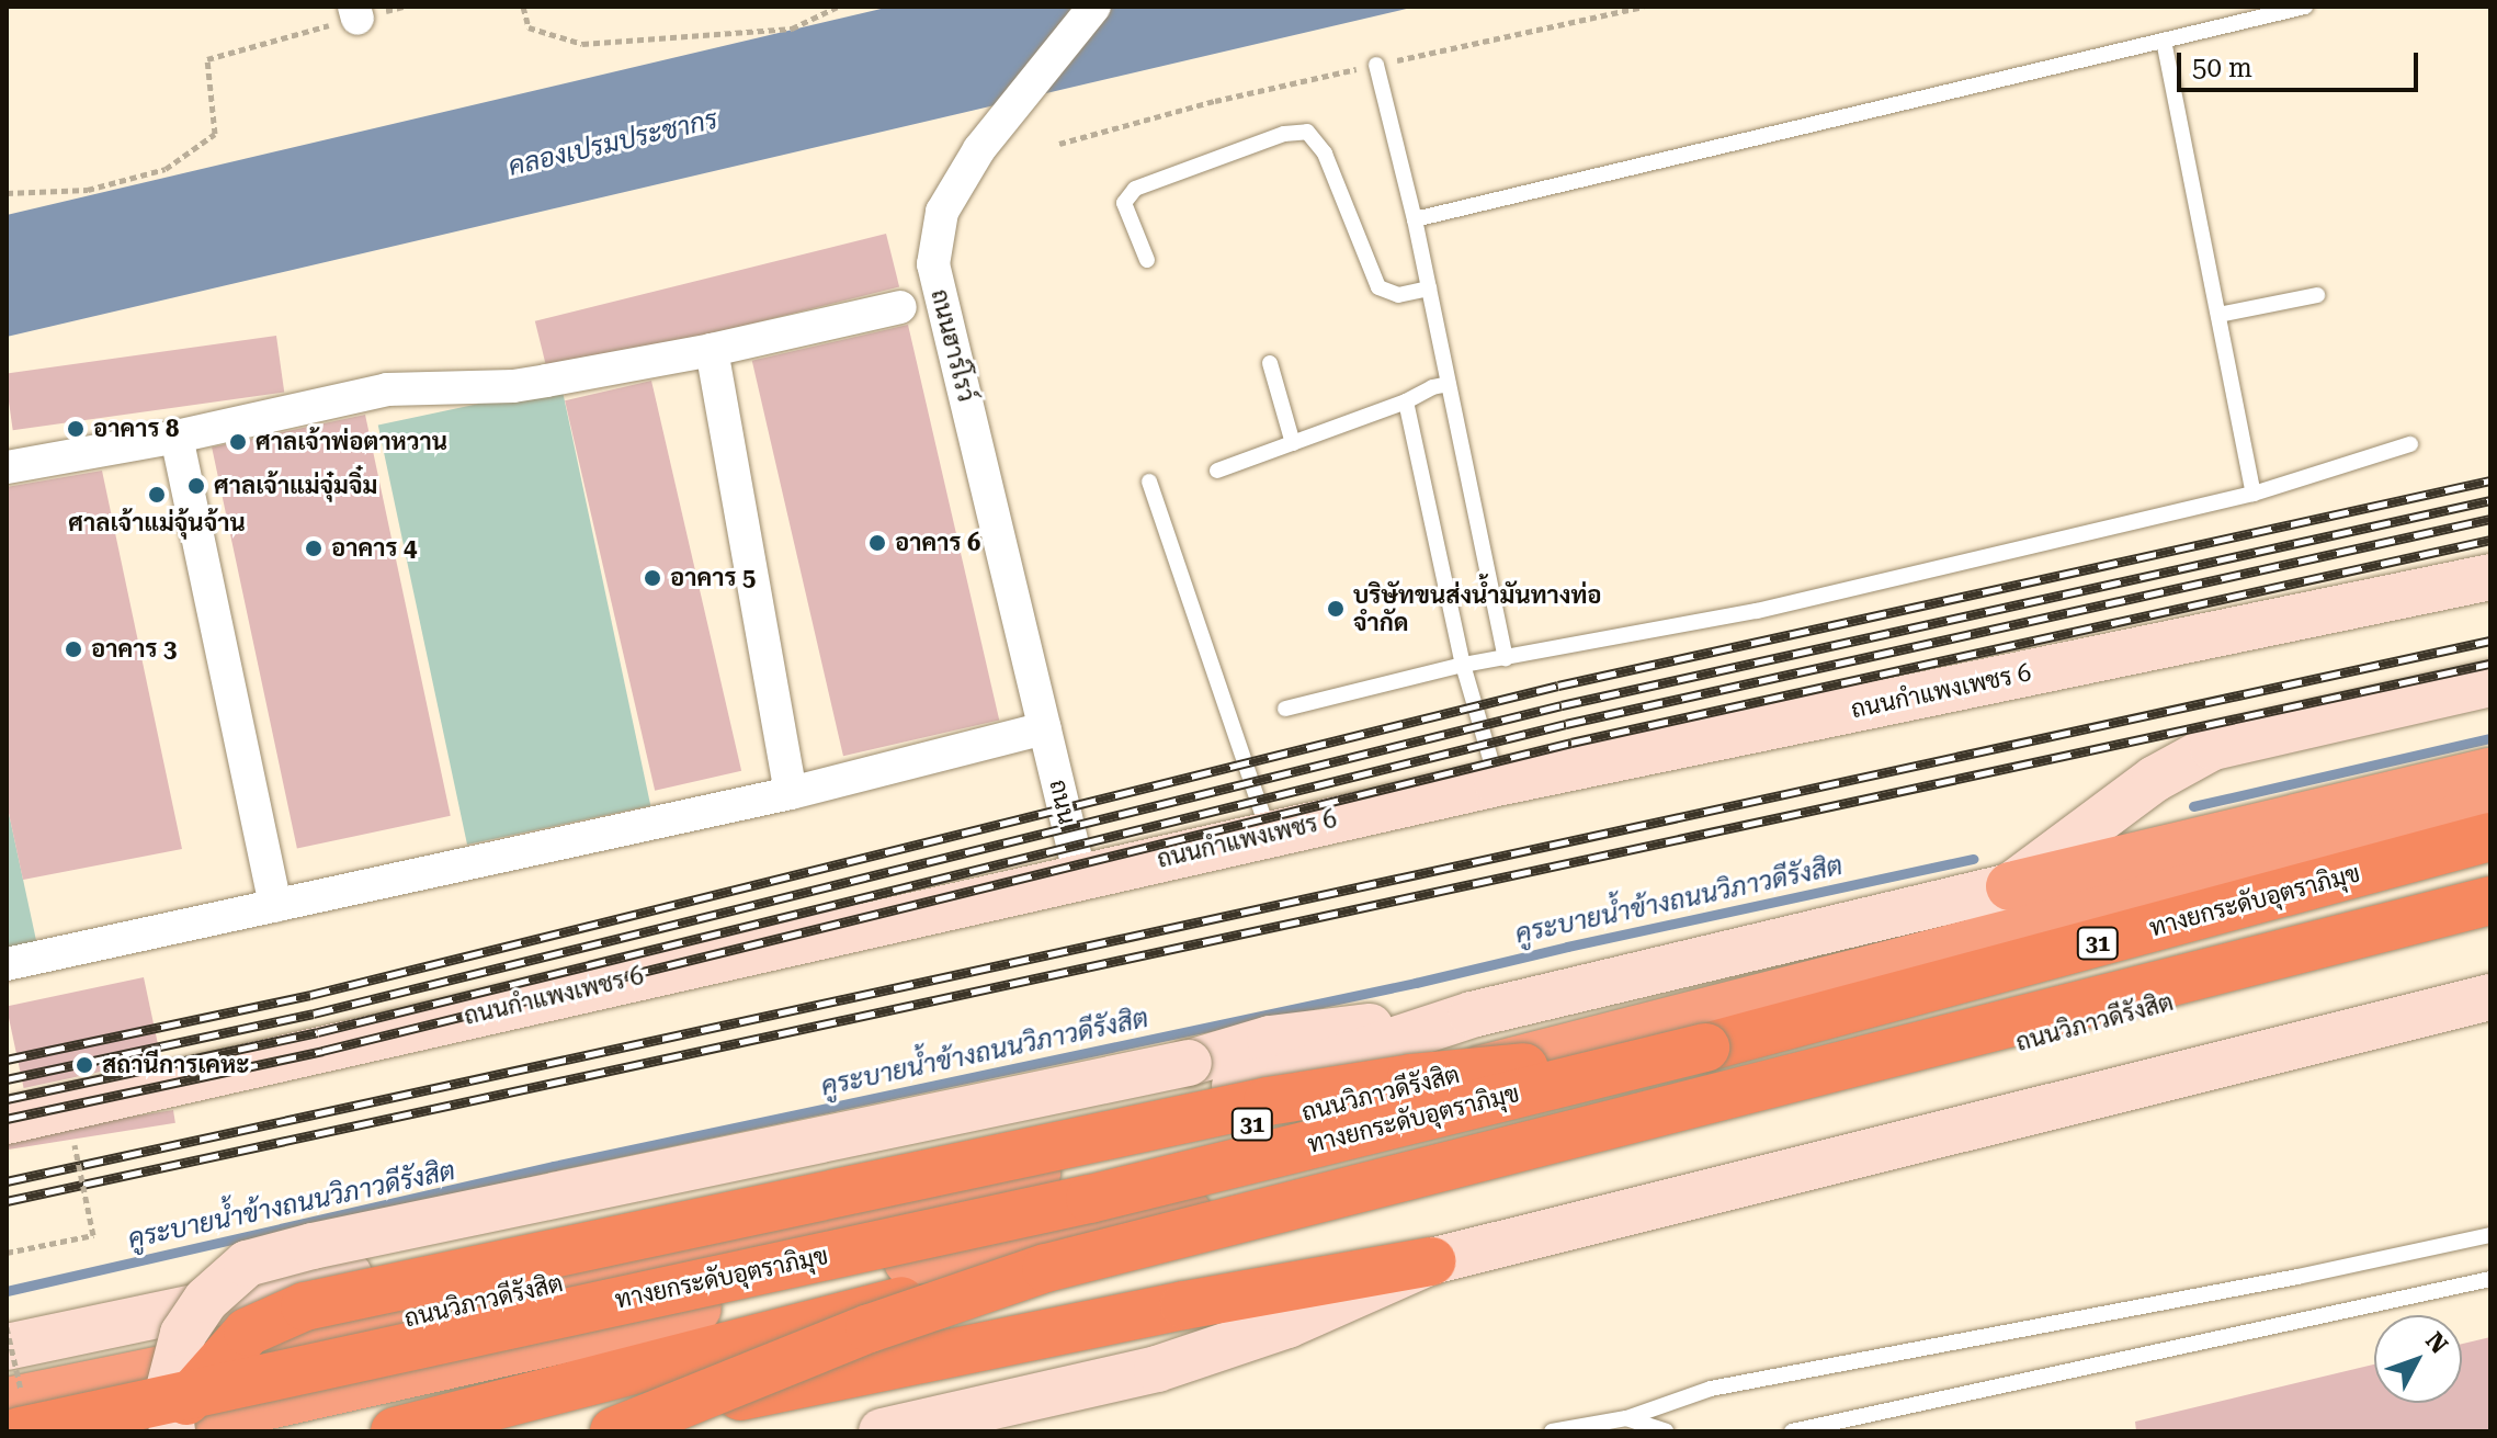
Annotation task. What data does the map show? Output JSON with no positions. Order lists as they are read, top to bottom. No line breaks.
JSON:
{"streets":{"highway":["ทางยกระดับอุตราภิมุข","31","ถนนวิภาวดีรังสิต"],"main road":["ถนนกำแพงเพชร 6"],"street":["ถนนฮาร์โรว์","ถนน"]},"crossings":[["ถนนฮาร์โรว์","ถนน"],["ถนนกำแพงเพชร 6","ถนน"],["ทางยกระดับอุตราภิมุข","ถนนวิภาวดีรังสิต"],["31","ถนนวิภาวดีรังสิต"]],"water":["คลองเปรมประชากร","คูระบายน้ำข้างถนนวิภาวดีรังสิต"],"places":["อาคาร 8","ศาลเจ้าพ่อตาหวาน","ศาลเจ้าแม่จุ๋มจิ๋ม","ศาลเจ้าแม่จุ้นจ้าน","อาคาร 6","อาคาร 4","อาคาร 5","บริษัทขนส่งน้ำมันทางท่อ จำกัด","อาคาร 3","สถานีการเคหะ"],"scale_bar":"50 m","north":"top right"}
